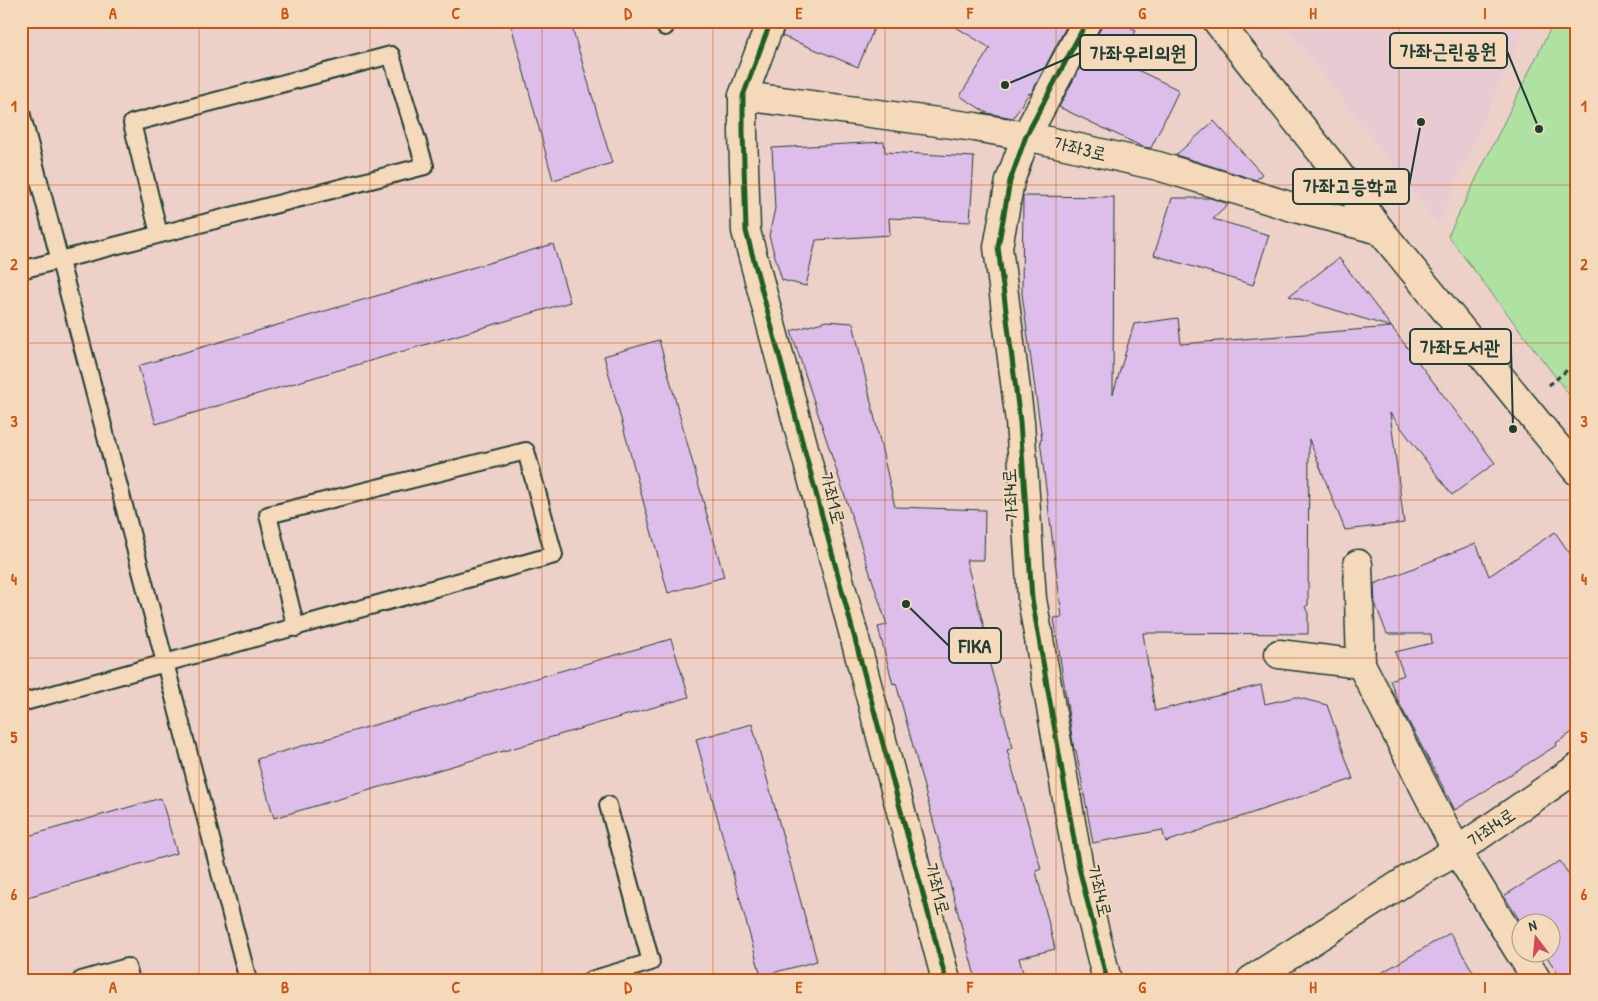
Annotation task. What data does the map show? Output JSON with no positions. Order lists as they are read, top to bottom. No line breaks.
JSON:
{"streets":{"street":["가좌3로","가좌4로","가좌1로"]},"crossings":[["가좌3로","가좌4로"],["가좌3로","가좌1로"]],"places":["가좌우리의원","가좌고등학교","가좌근린공원","가좌도서관","FIKA"],"north":"top","grid":{"columns":["A","B","C","D","E","F","G","H","I"],"rows":["1","2","3","4","5","6"]}}
